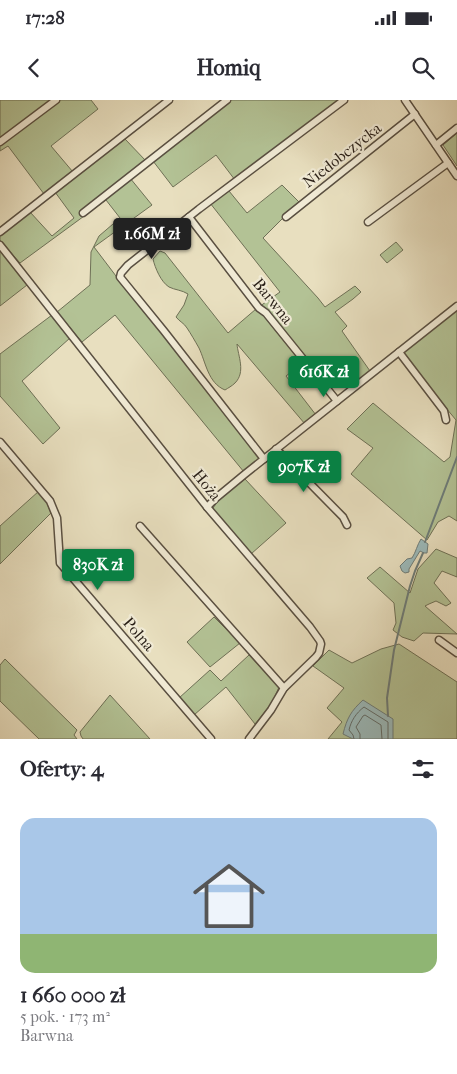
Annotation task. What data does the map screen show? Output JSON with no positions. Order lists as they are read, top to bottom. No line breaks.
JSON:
{"streets":{"street":["Niedobczycka","Barwna","Hoża","Polna"]},"page":{"status":"17:28","header":"Homiq","price":["1.66M zł","616K zł","907K zł","830K zł"],"heading":"Oferty: 4","list":[{"name":"1 660 000 zł","note":"5 pok. · 173 m² · Barwna"}]}}
